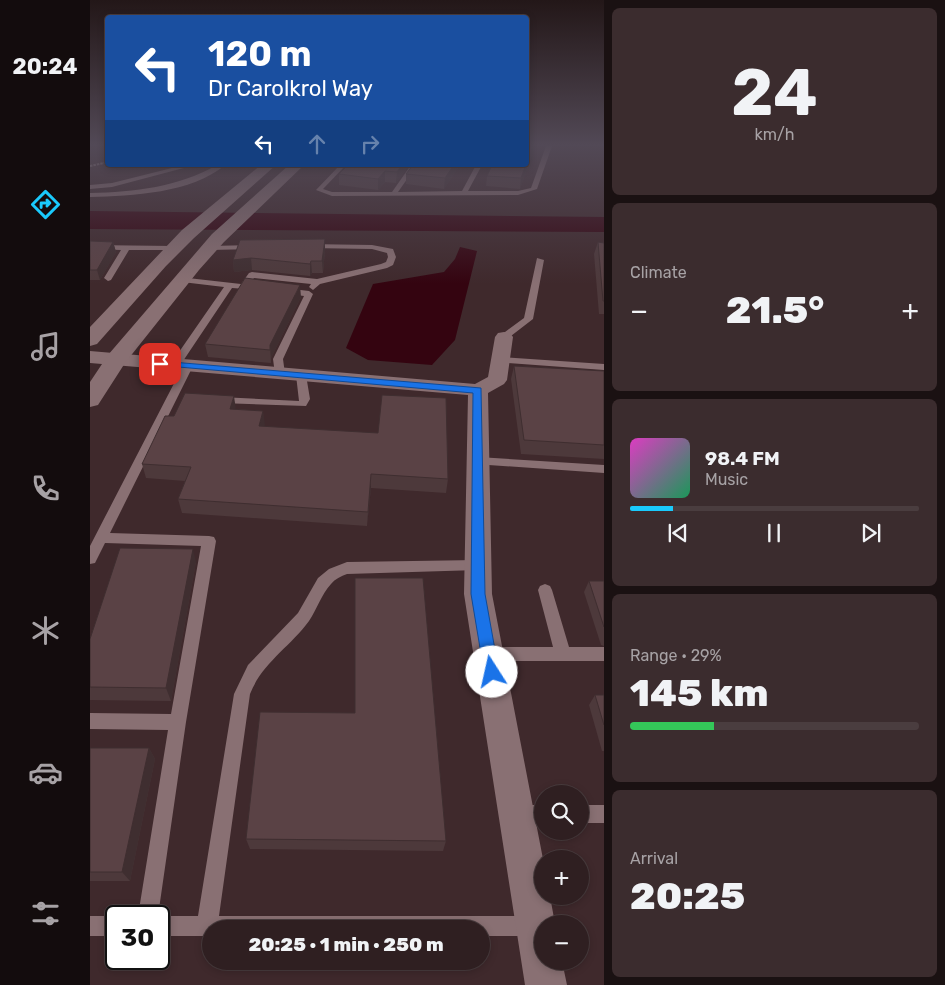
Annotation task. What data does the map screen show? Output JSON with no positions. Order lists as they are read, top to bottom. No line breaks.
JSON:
{"page":{"tabs":"20:24","tile":[["24","km/h"],"Climate",["Range · 29%","145 km"],["Arrival","20:25"]],"turn":["120 m","Dr Carolkrol Way"],"heat":["−","21.5°","+"],"song":["98.4 FM","Music"],"map_buttons":["+","−"],"limit":"30","trip":"20:25 · 1 min · 250 m"}}
